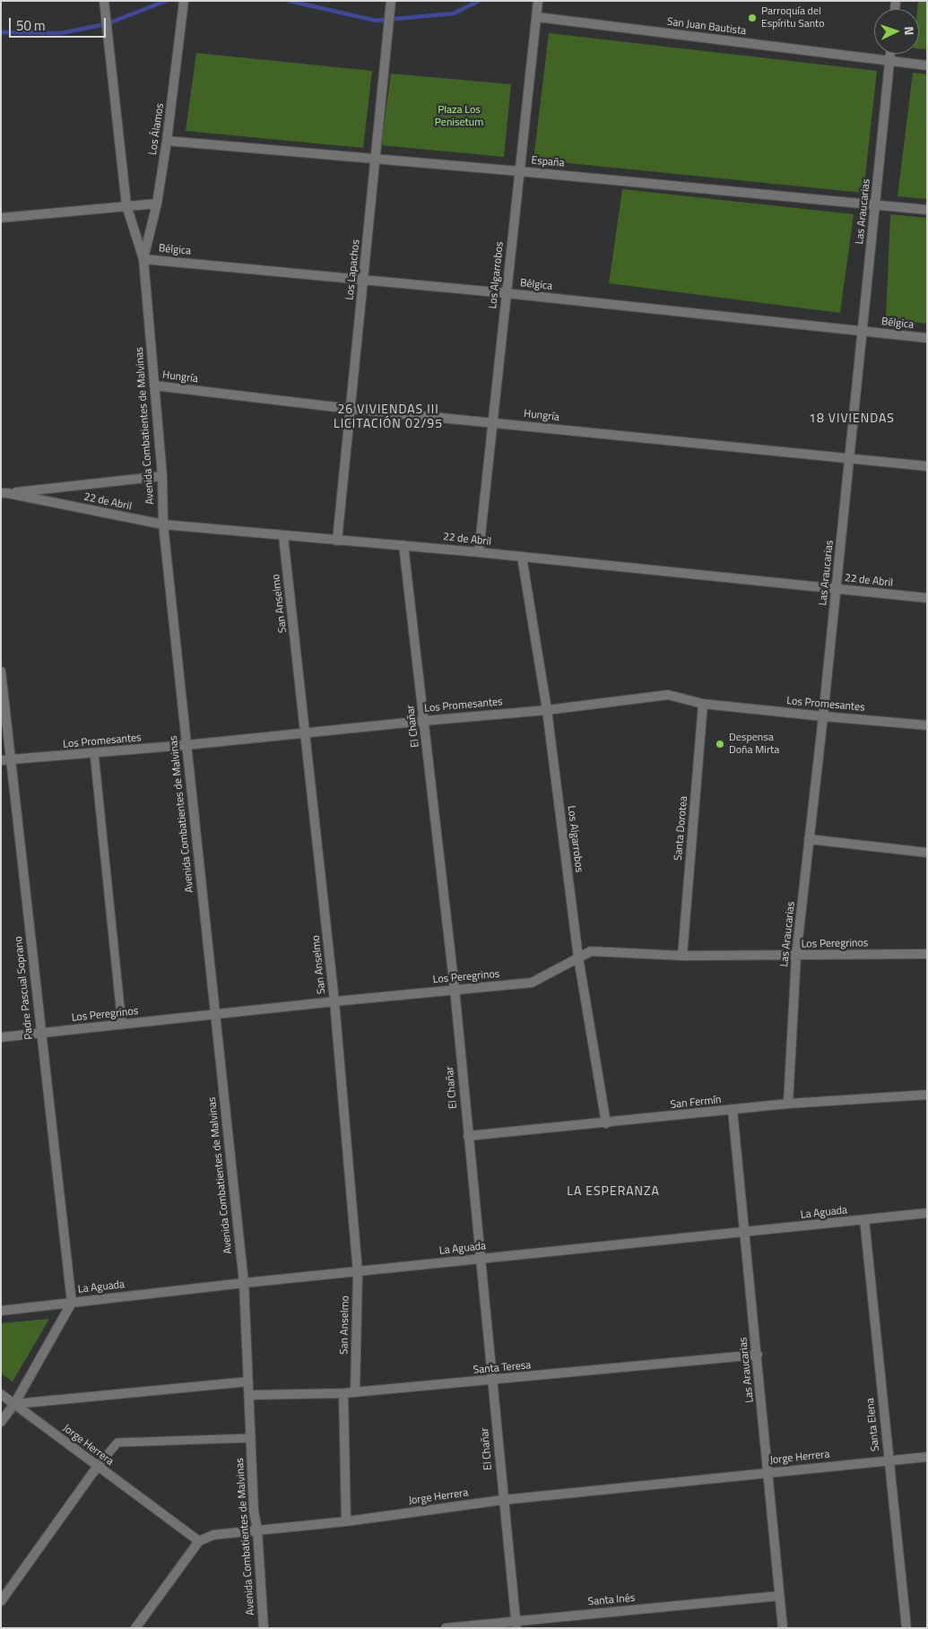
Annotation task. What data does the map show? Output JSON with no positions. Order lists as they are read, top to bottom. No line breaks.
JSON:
{"streets":{"street":["San Juan Bautista","Los Álamos","España","Las Araucarias","Bélgica","Los Lapachos","Los Algarrobos","Hungría","Avenida Combatientes de Malvinas","22 de Abril","San Anselmo","Los Promesantes","El Chañar","Santa Dorotea","Los Peregrinos","Padre Pascual Soprano","San Fermín","La Aguada","Santa Teresa","Santa Elena","Jorge Herrera","Santa Inés"]},"crossings":[["San Juan Bautista","Las Araucarias"],["San Juan Bautista","Los Algarrobos"],["Los Álamos","España"],["Los Álamos","Bélgica"],["Los Álamos","Avenida Combatientes de Malvinas"],["España","Las Araucarias"],["España","Los Lapachos"],["España","Los Algarrobos"],["Las Araucarias","Bélgica"],["Las Araucarias","Hungría"],["Las Araucarias","22 de Abril"],["Las Araucarias","Los Promesantes"],["Las Araucarias","Los Peregrinos"],["Las Araucarias","San Fermín"],["Las Araucarias","La Aguada"],["Las Araucarias","Santa Teresa"],["Las Araucarias","Jorge Herrera"],["Las Araucarias","Santa Inés"],["Bélgica","Los Lapachos"],["Bélgica","Los Algarrobos"],["Bélgica","Avenida Combatientes de Malvinas"],["Los Lapachos","Hungría"],["Los Lapachos","22 de Abril"],["Los Algarrobos","Hungría"],["Los Algarrobos","22 de Abril"],["Los Algarrobos","Los Promesantes"],["Los Algarrobos","Los Peregrinos"],["Los Algarrobos","San Fermín"],["Hungría","Avenida Combatientes de Malvinas"],["Avenida Combatientes de Malvinas","22 de Abril"],["Avenida Combatientes de Malvinas","Los Promesantes"],["Avenida Combatientes de Malvinas","Los Peregrinos"],["Avenida Combatientes de Malvinas","La Aguada"],["Avenida Combatientes de Malvinas","Santa Teresa"],["Avenida Combatientes de Malvinas","Jorge Herrera"],["22 de Abril","San Anselmo"],["22 de Abril","El Chañar"],["San Anselmo","Los Promesantes"],["San Anselmo","Los Peregrinos"],["San Anselmo","La Aguada"],["San Anselmo","Santa Teresa"],["Los Promesantes","El Chañar"],["Los Promesantes","Santa Dorotea"],["Los Promesantes","Padre Pascual Soprano"],["El Chañar","Los Peregrinos"],["El Chañar","San Fermín"],["El Chañar","La Aguada"],["El Chañar","Santa Teresa"],["El Chañar","Jorge Herrera"],["El Chañar","Santa Inés"],["Santa Dorotea","Los Peregrinos"],["Los Peregrinos","Padre Pascual Soprano"],["Padre Pascual Soprano","La Aguada"],["La Aguada","Santa Elena"],["Santa Elena","Jorge Herrera"]],"districts":["26 VIVIENDAS III LICITACIÓN 02/95","18 VIVIENDAS","LA ESPERANZA"],"parks":["Plaza Los Penisetum"],"places":["Parroquía del Espíritu Santo","Despensa Doña Mirta"],"scale_bar":"50 m","north":"right"}
